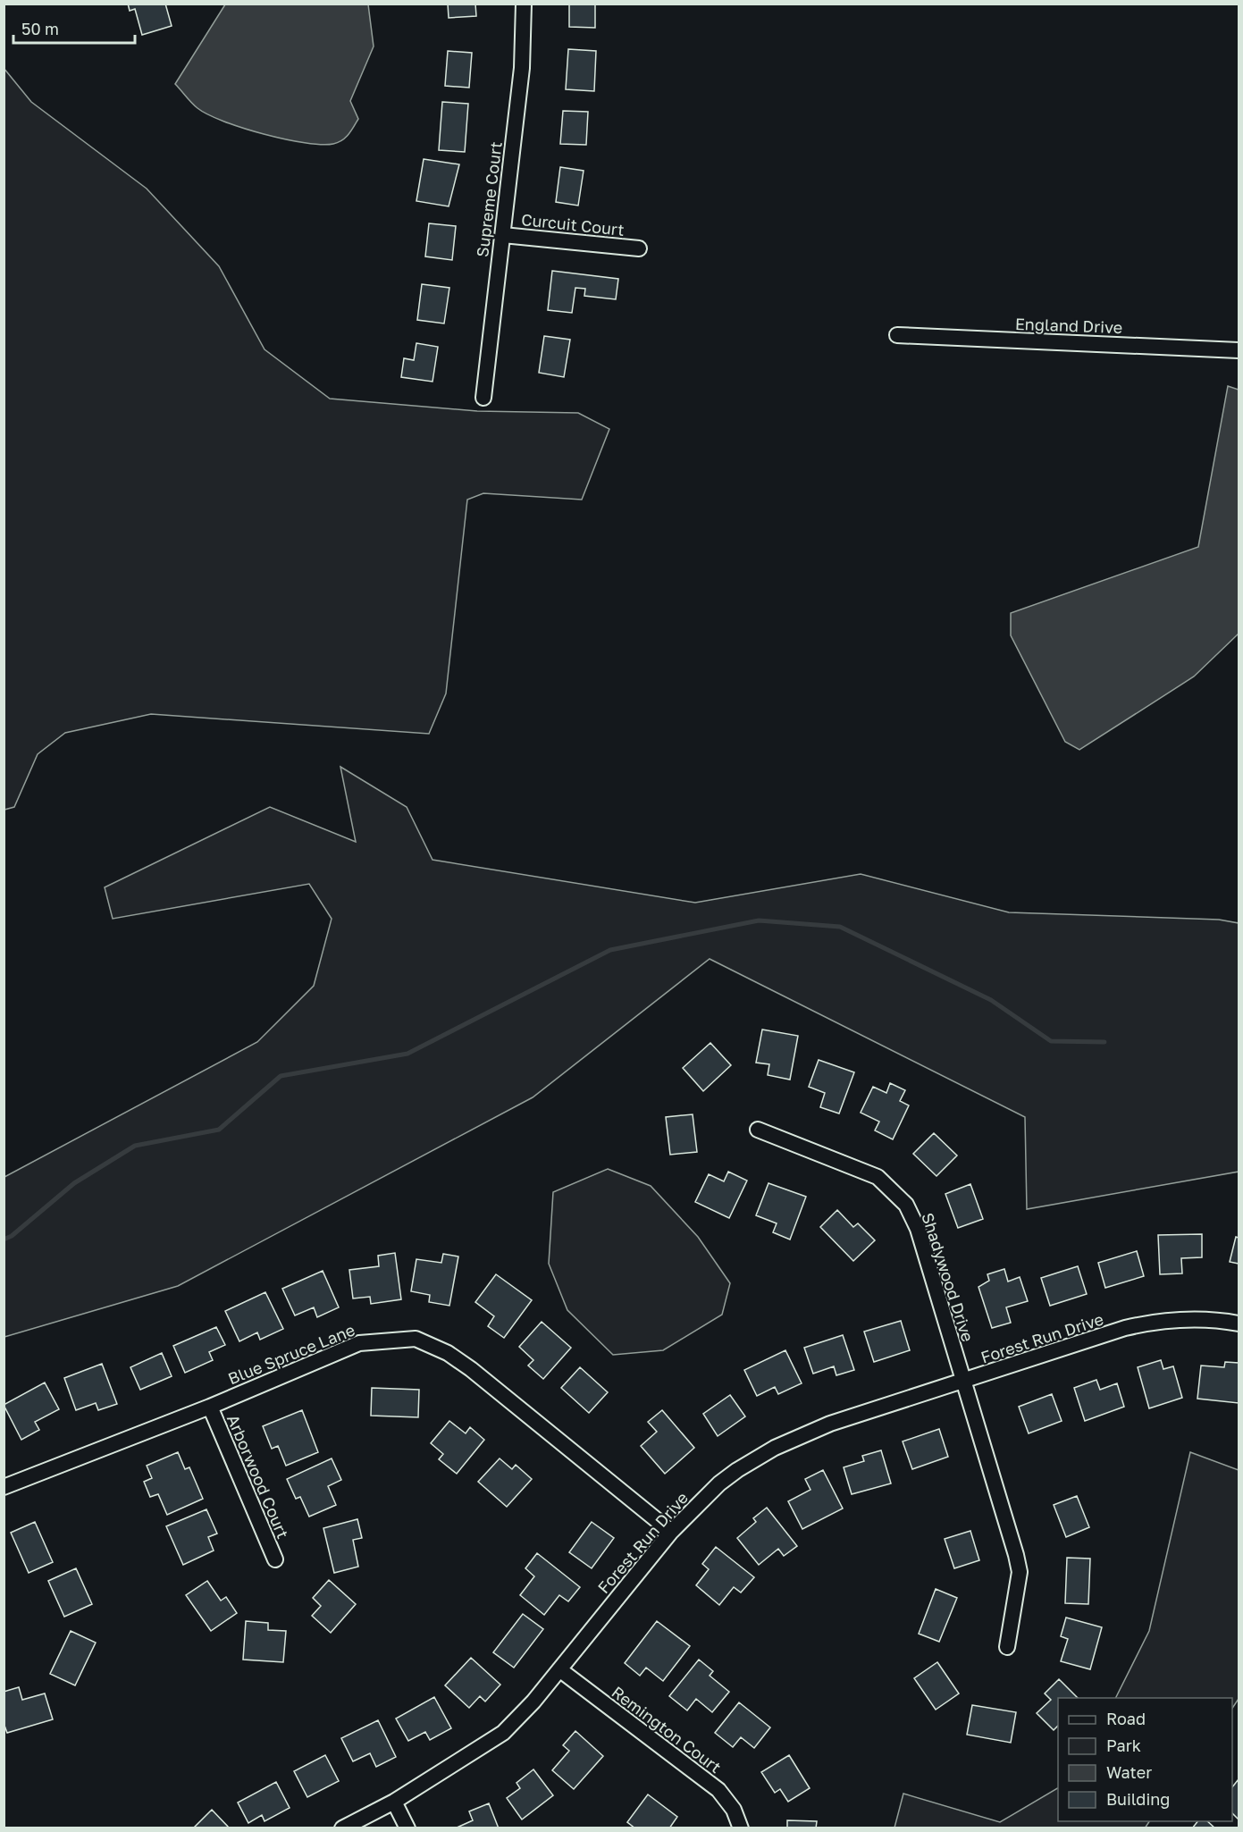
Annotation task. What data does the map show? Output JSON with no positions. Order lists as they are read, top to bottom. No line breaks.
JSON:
{"streets":{"street":["Supreme Court","Curcuit Court","England Drive","Shadywood Drive","Forest Run Drive","Blue Spruce Lane","Arborwood Court","Remington Court"]},"crossings":[["Supreme Court","Curcuit Court"],["Shadywood Drive","Forest Run Drive"],["Forest Run Drive","Blue Spruce Lane"],["Forest Run Drive","Remington Court"],["Blue Spruce Lane","Arborwood Court"]],"legend":["Road","Park","Water","Building"],"scale_bar":"50 m"}
